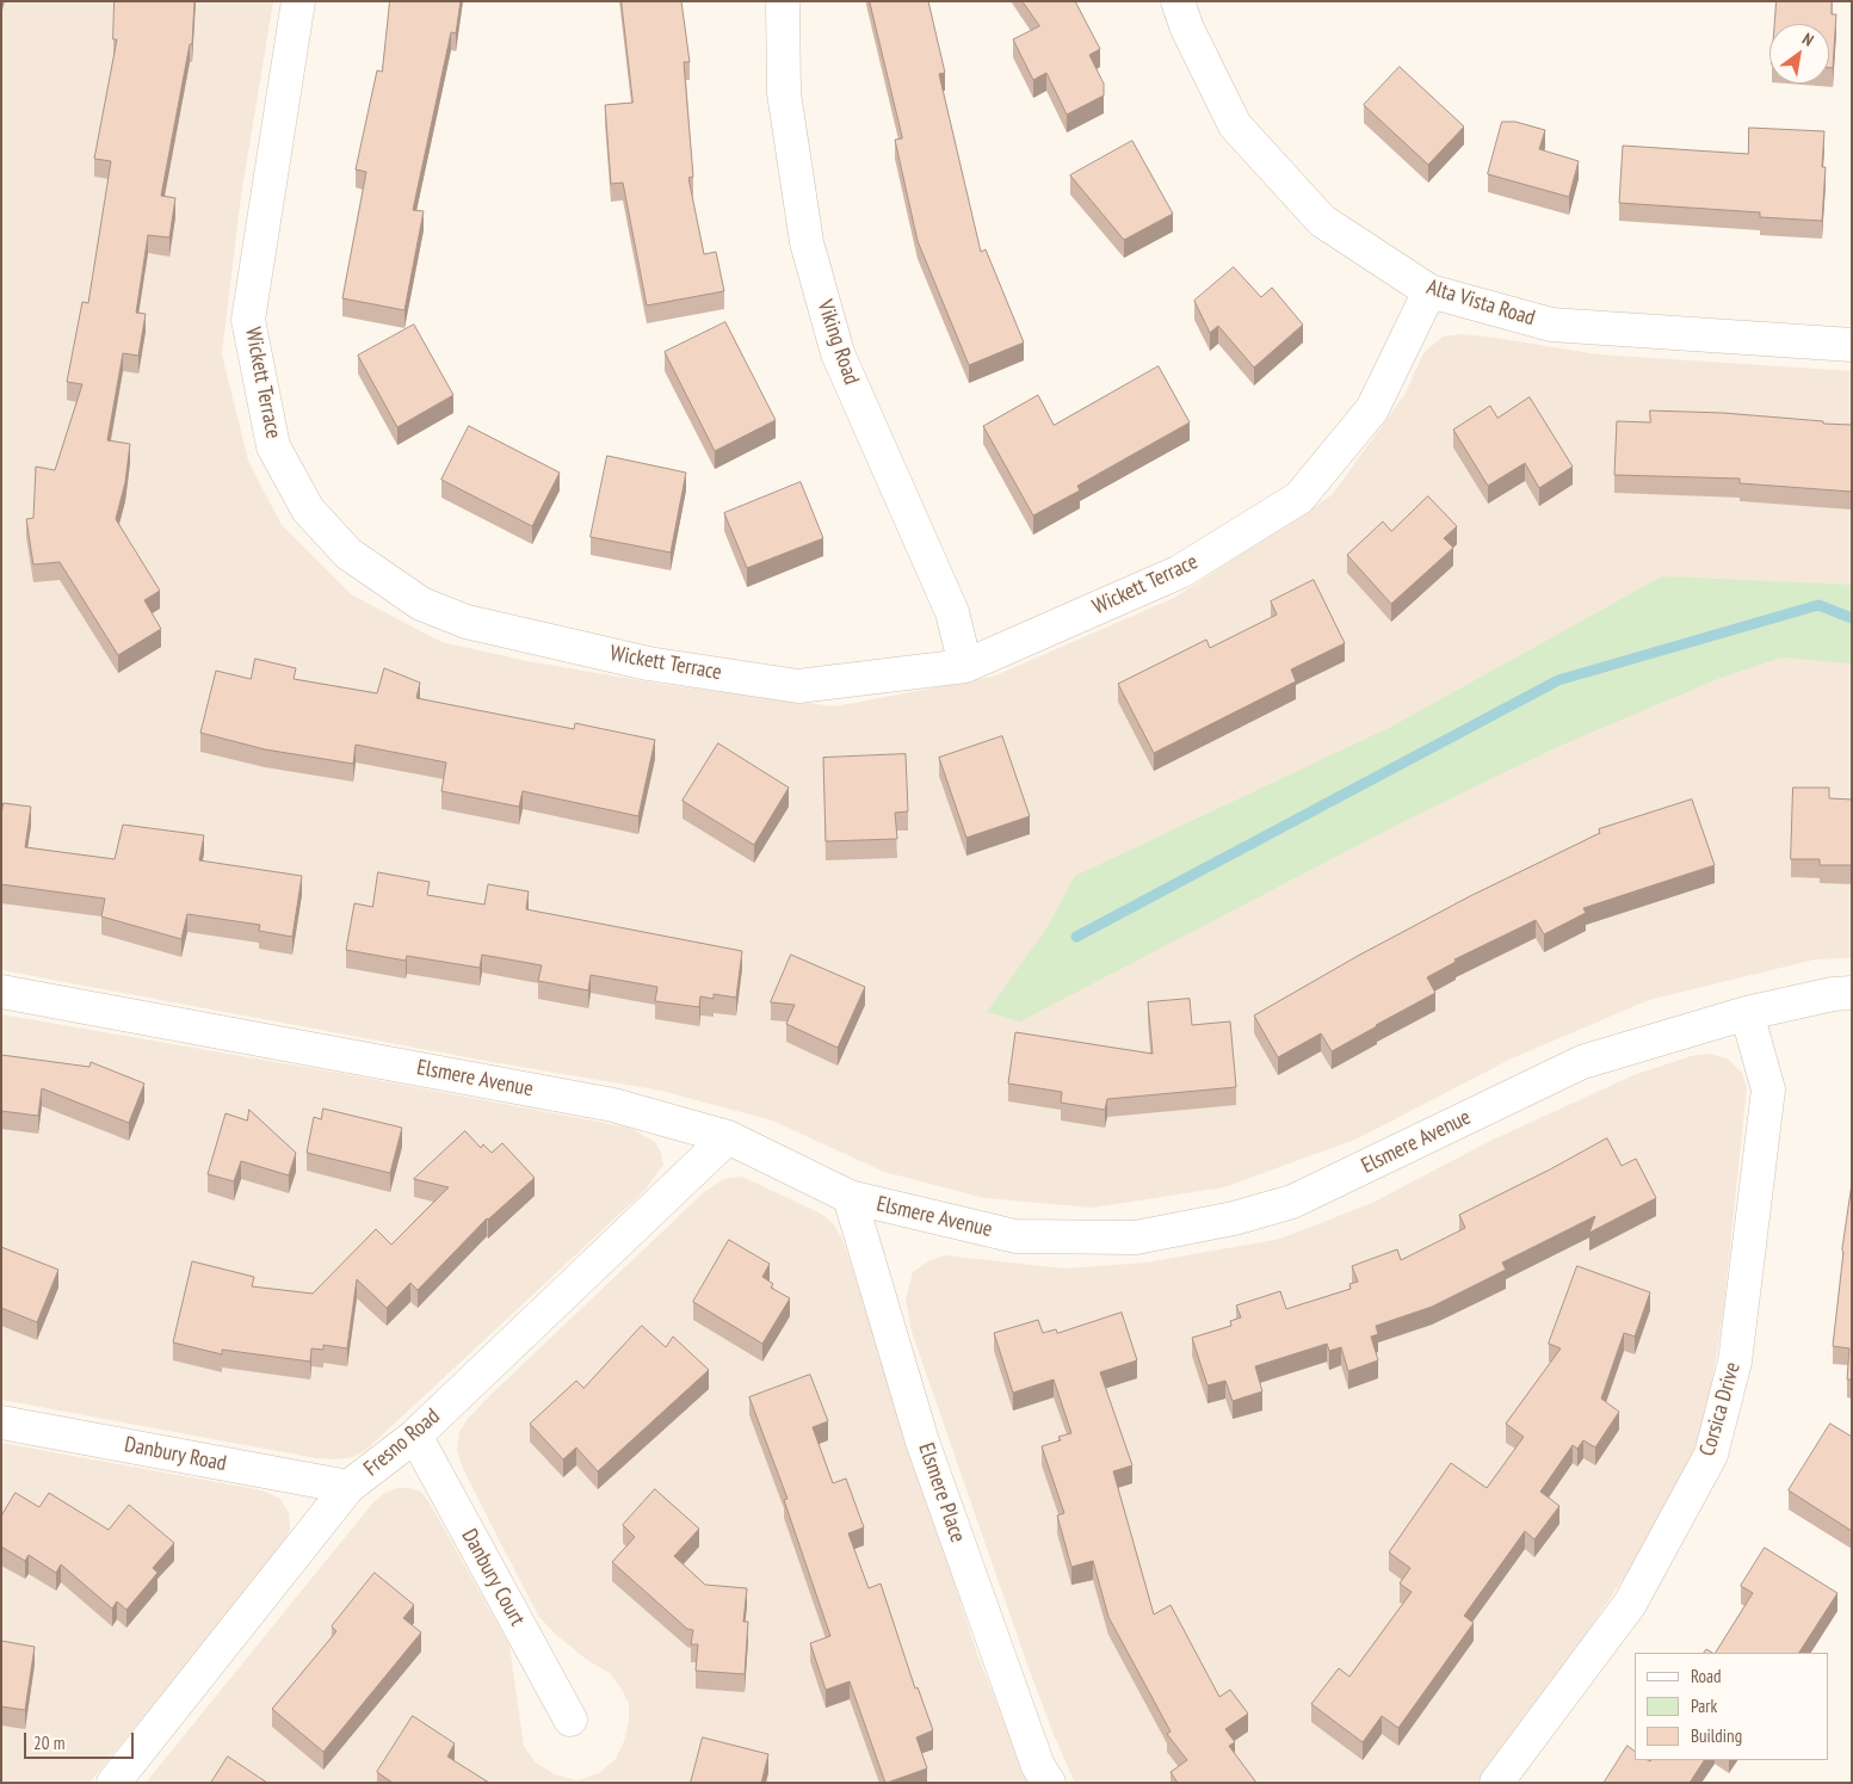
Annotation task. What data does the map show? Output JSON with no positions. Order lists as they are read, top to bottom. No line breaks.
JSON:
{"streets":{"street":["Alta Vista Road","Viking Road","Wickett Terrace","Elsmere Avenue","Corsica Drive","Fresno Road","Danbury Road","Elsmere Place","Danbury Court"]},"crossings":[["Alta Vista Road","Wickett Terrace"],["Viking Road","Wickett Terrace"],["Elsmere Avenue","Corsica Drive"],["Elsmere Avenue","Fresno Road"],["Elsmere Avenue","Elsmere Place"],["Fresno Road","Danbury Road"],["Fresno Road","Danbury Court"]],"legend":["Road","Park","Building"],"scale_bar":"20 m","north":"top right"}
